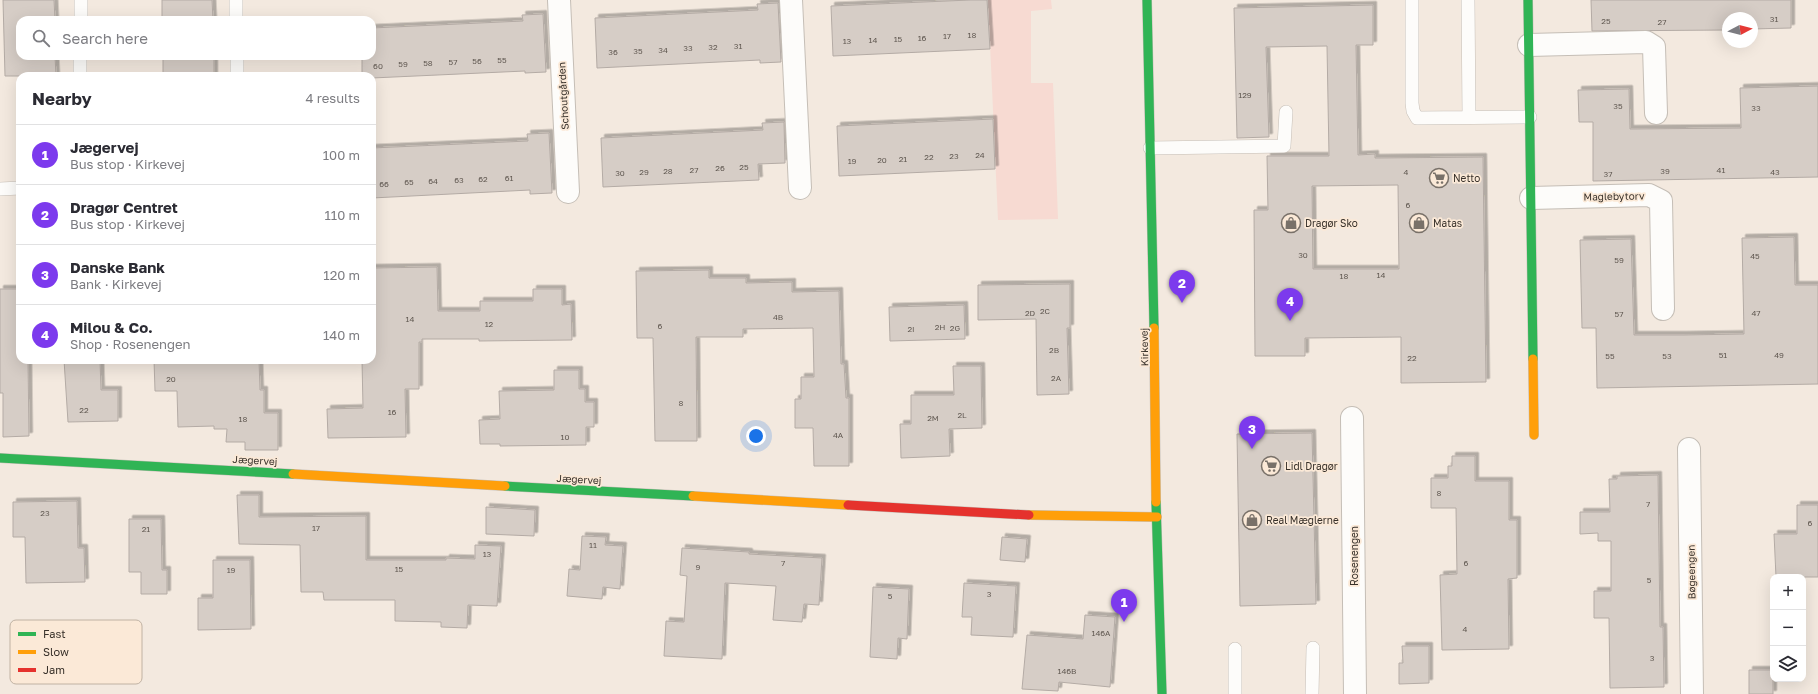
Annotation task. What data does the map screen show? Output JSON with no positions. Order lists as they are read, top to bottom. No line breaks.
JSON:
{"streets":{"street":["Schoutgården","Maglebytorv","Kirkevej","Jægervej","Rosenengen","Bøgeengen"]},"crossings":[["Kirkevej","Jægervej"]],"places":{"supermarket":["Netto","Lidl Dragør"],"shop":["Dragør Sko","Matas","Real Mæglerne"]},"house_numbers":["31","25","27","18","17","16","15","14","13","31","32","33","34","35","36","55","56","57","58","59","60","129","35","33","24","23","22","21","20","19","25","26","27","41","28","39","29","4","43","30","37","61","62","63","64","65","66","6","30","45","59","14","18","2C","2D","47","57","4B","14","12","6","2H","2G","2I","2B","51","49","55","53","22","2A","20","8","22","16","2L","2M","18","4A","10","8","7","23","6","17","21","11","13","7","6","9","15","19","5","3","5","4","146A","3","146B"],"legend":["Fast","Slow","Jam"],"north":"right","page":{"search":"Search here","heading":["Nearby","4 results"],"list":[{"mark":"1","name":"Jægervej","note":"Bus stop · Kirkevej","value":"100 m"},{"mark":"2","name":"Dragør Centret","note":"Bus stop · Kirkevej","value":"110 m"},{"mark":"3","name":"Danske Bank","note":"Bank · Kirkevej","value":"120 m"},{"mark":"4","name":"Milou & Co.","note":"Shop · Rosenengen","value":"140 m"}],"pins":["2","4","3","1"],"map_buttons":["+","−"]}}
